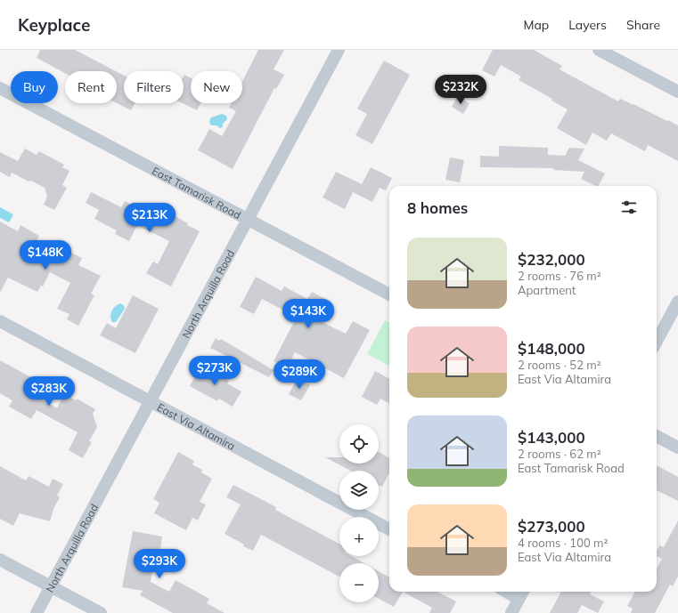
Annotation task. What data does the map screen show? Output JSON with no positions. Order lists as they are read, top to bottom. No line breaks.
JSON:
{"streets":{"street":["East Tamarisk Road","North Arquilla Road","East Via Altamira"]},"crossings":[["East Tamarisk Road","North Arquilla Road"],["North Arquilla Road","East Via Altamira"]],"page":{"header":"Keyplace","nav":["Map","Layers","Share"],"chip":["Buy","Rent","Filters","New"],"price":["$232K","$213K","$148K","$143K","$273K","$289K","$283K","$293K"],"heading":"8 homes","list":[{"name":"$232,000","note":"2 rooms · 76 m² · Apartment"},{"name":"$148,000","note":"2 rooms · 52 m² · East Via Altamira"},{"name":"$143,000","note":"2 rooms · 62 m² · East Tamarisk Road"},{"name":"$273,000","note":"4 rooms · 100 m² · East Via Altamira"}],"map_buttons":["+","−"]}}
